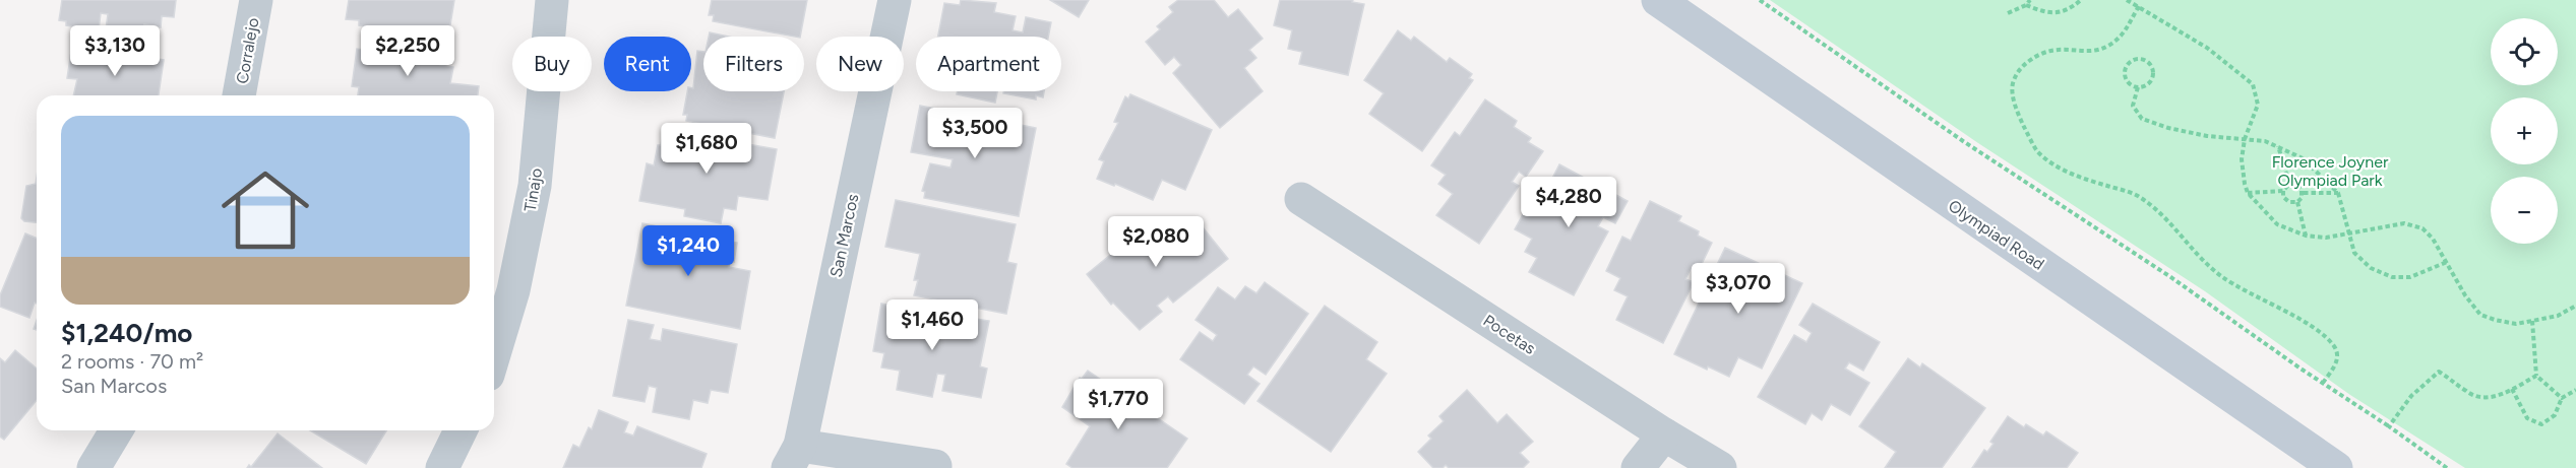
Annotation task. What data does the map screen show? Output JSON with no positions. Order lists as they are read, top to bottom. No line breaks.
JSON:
{"streets":{"main road":["Olympiad Road"],"street":["Corralejo","Tinajo","San Marcos","Pocetas"]},"parks":["Florence Joyner Olympiad Park"],"page":{"map_buttons":["+","−"],"price":["$3,130","$2,250","$3,500","$1,680","$4,280","$2,080","$1,240","$3,070","$1,460","$1,770"],"chip":["Buy","Rent","Filters","New","Apartment"],"list":[{"name":"$1,240/mo","note":"2 rooms · 70 m² · San Marcos"}]}}
